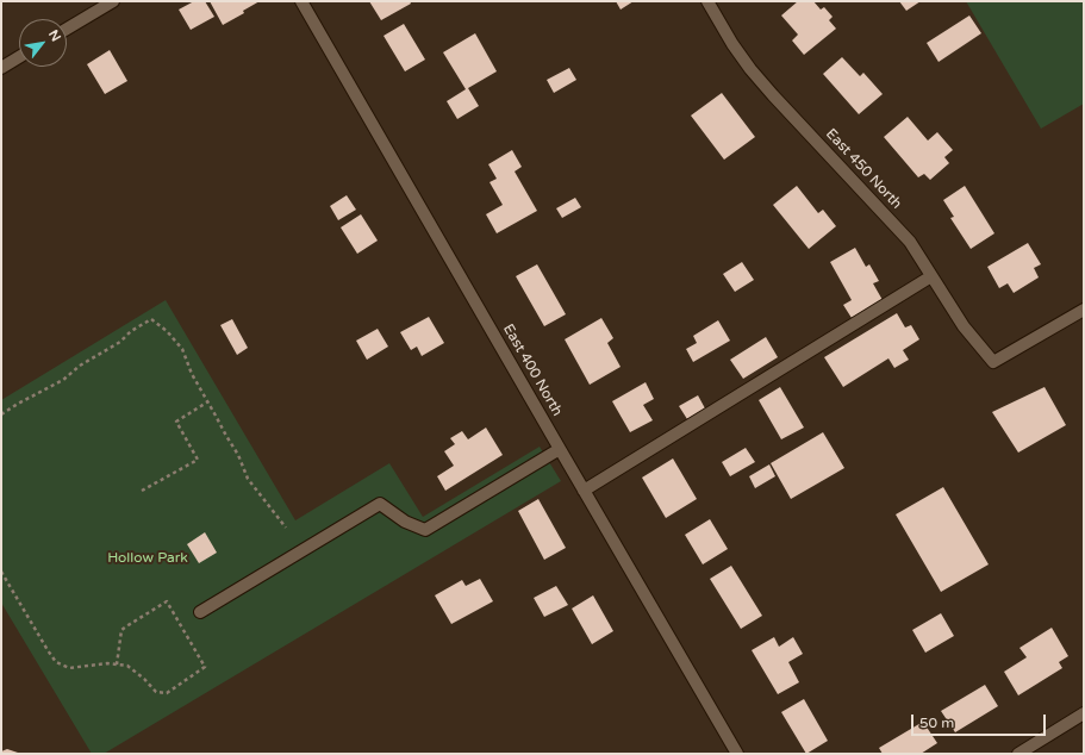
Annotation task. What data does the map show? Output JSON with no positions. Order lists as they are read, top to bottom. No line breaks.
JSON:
{"streets":{"street":["East 450 North","East 400 North"]},"parks":["Hollow Park"],"scale_bar":"50 m","north":"top right"}
